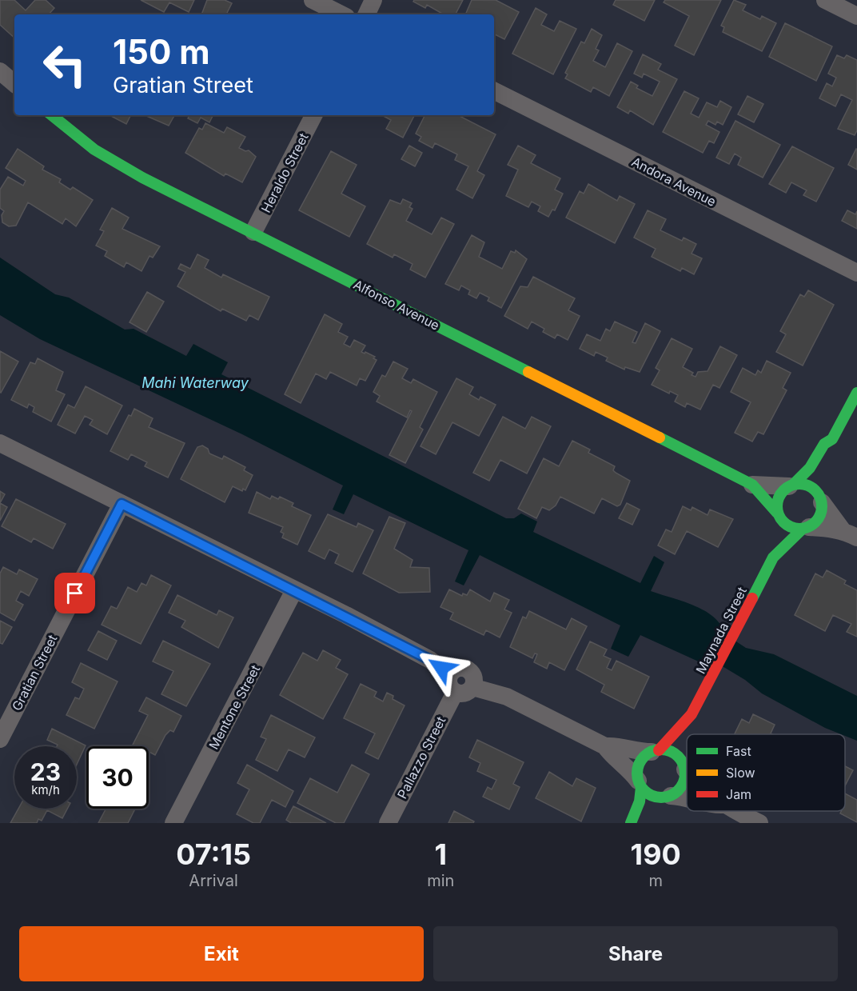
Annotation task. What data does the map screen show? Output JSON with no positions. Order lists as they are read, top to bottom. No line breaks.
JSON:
{"streets":{"street":["Heraldo Street","Andora Avenue","Alfonso Avenue","Maynada Street","Gratian Street","Mentone Street","Pallazzo Street"]},"crossings":[["Heraldo Street","Alfonso Avenue"],["Alfonso Avenue","Maynada Street"]],"water":["Mahi Waterway"],"legend":["Fast","Slow","Jam"],"page":{"turn":["150 m","Gratian Street"],"speed":"23 km/h","limit":"30","eta":["07:15","Arrival","1","min","190","m"],"buttons":["Exit","Share"]}}
